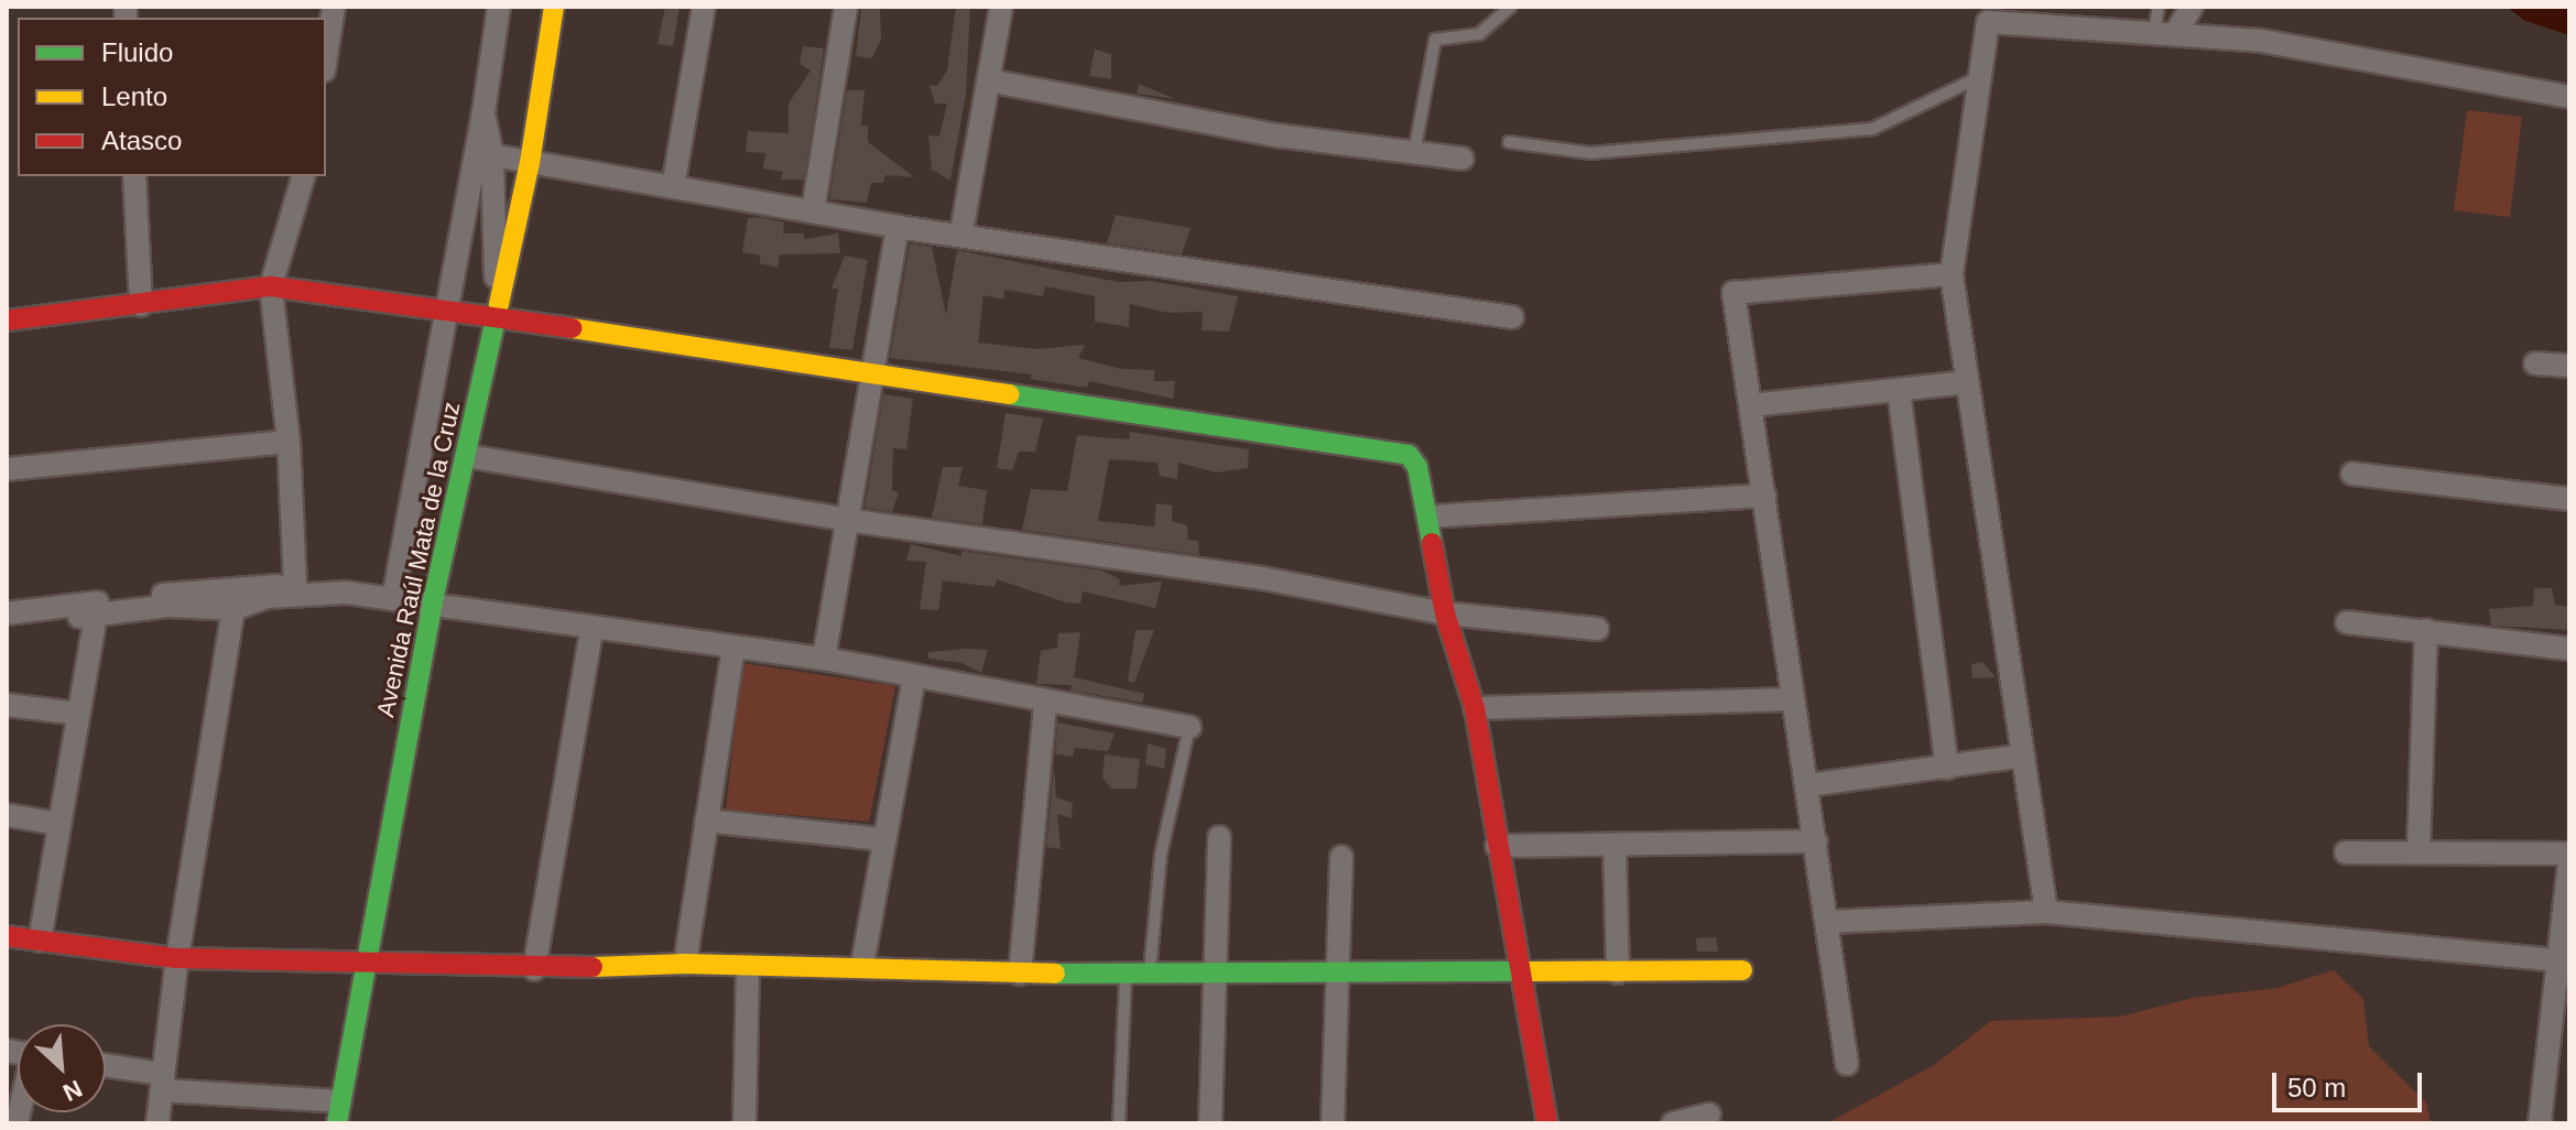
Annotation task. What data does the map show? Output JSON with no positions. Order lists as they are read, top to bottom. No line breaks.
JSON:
{"streets":{"street":["Avenida Raúl Mata de la Cruz"]},"legend":["Fluido","Lento","Atasco"],"scale_bar":"50 m","north":"bottom right"}
